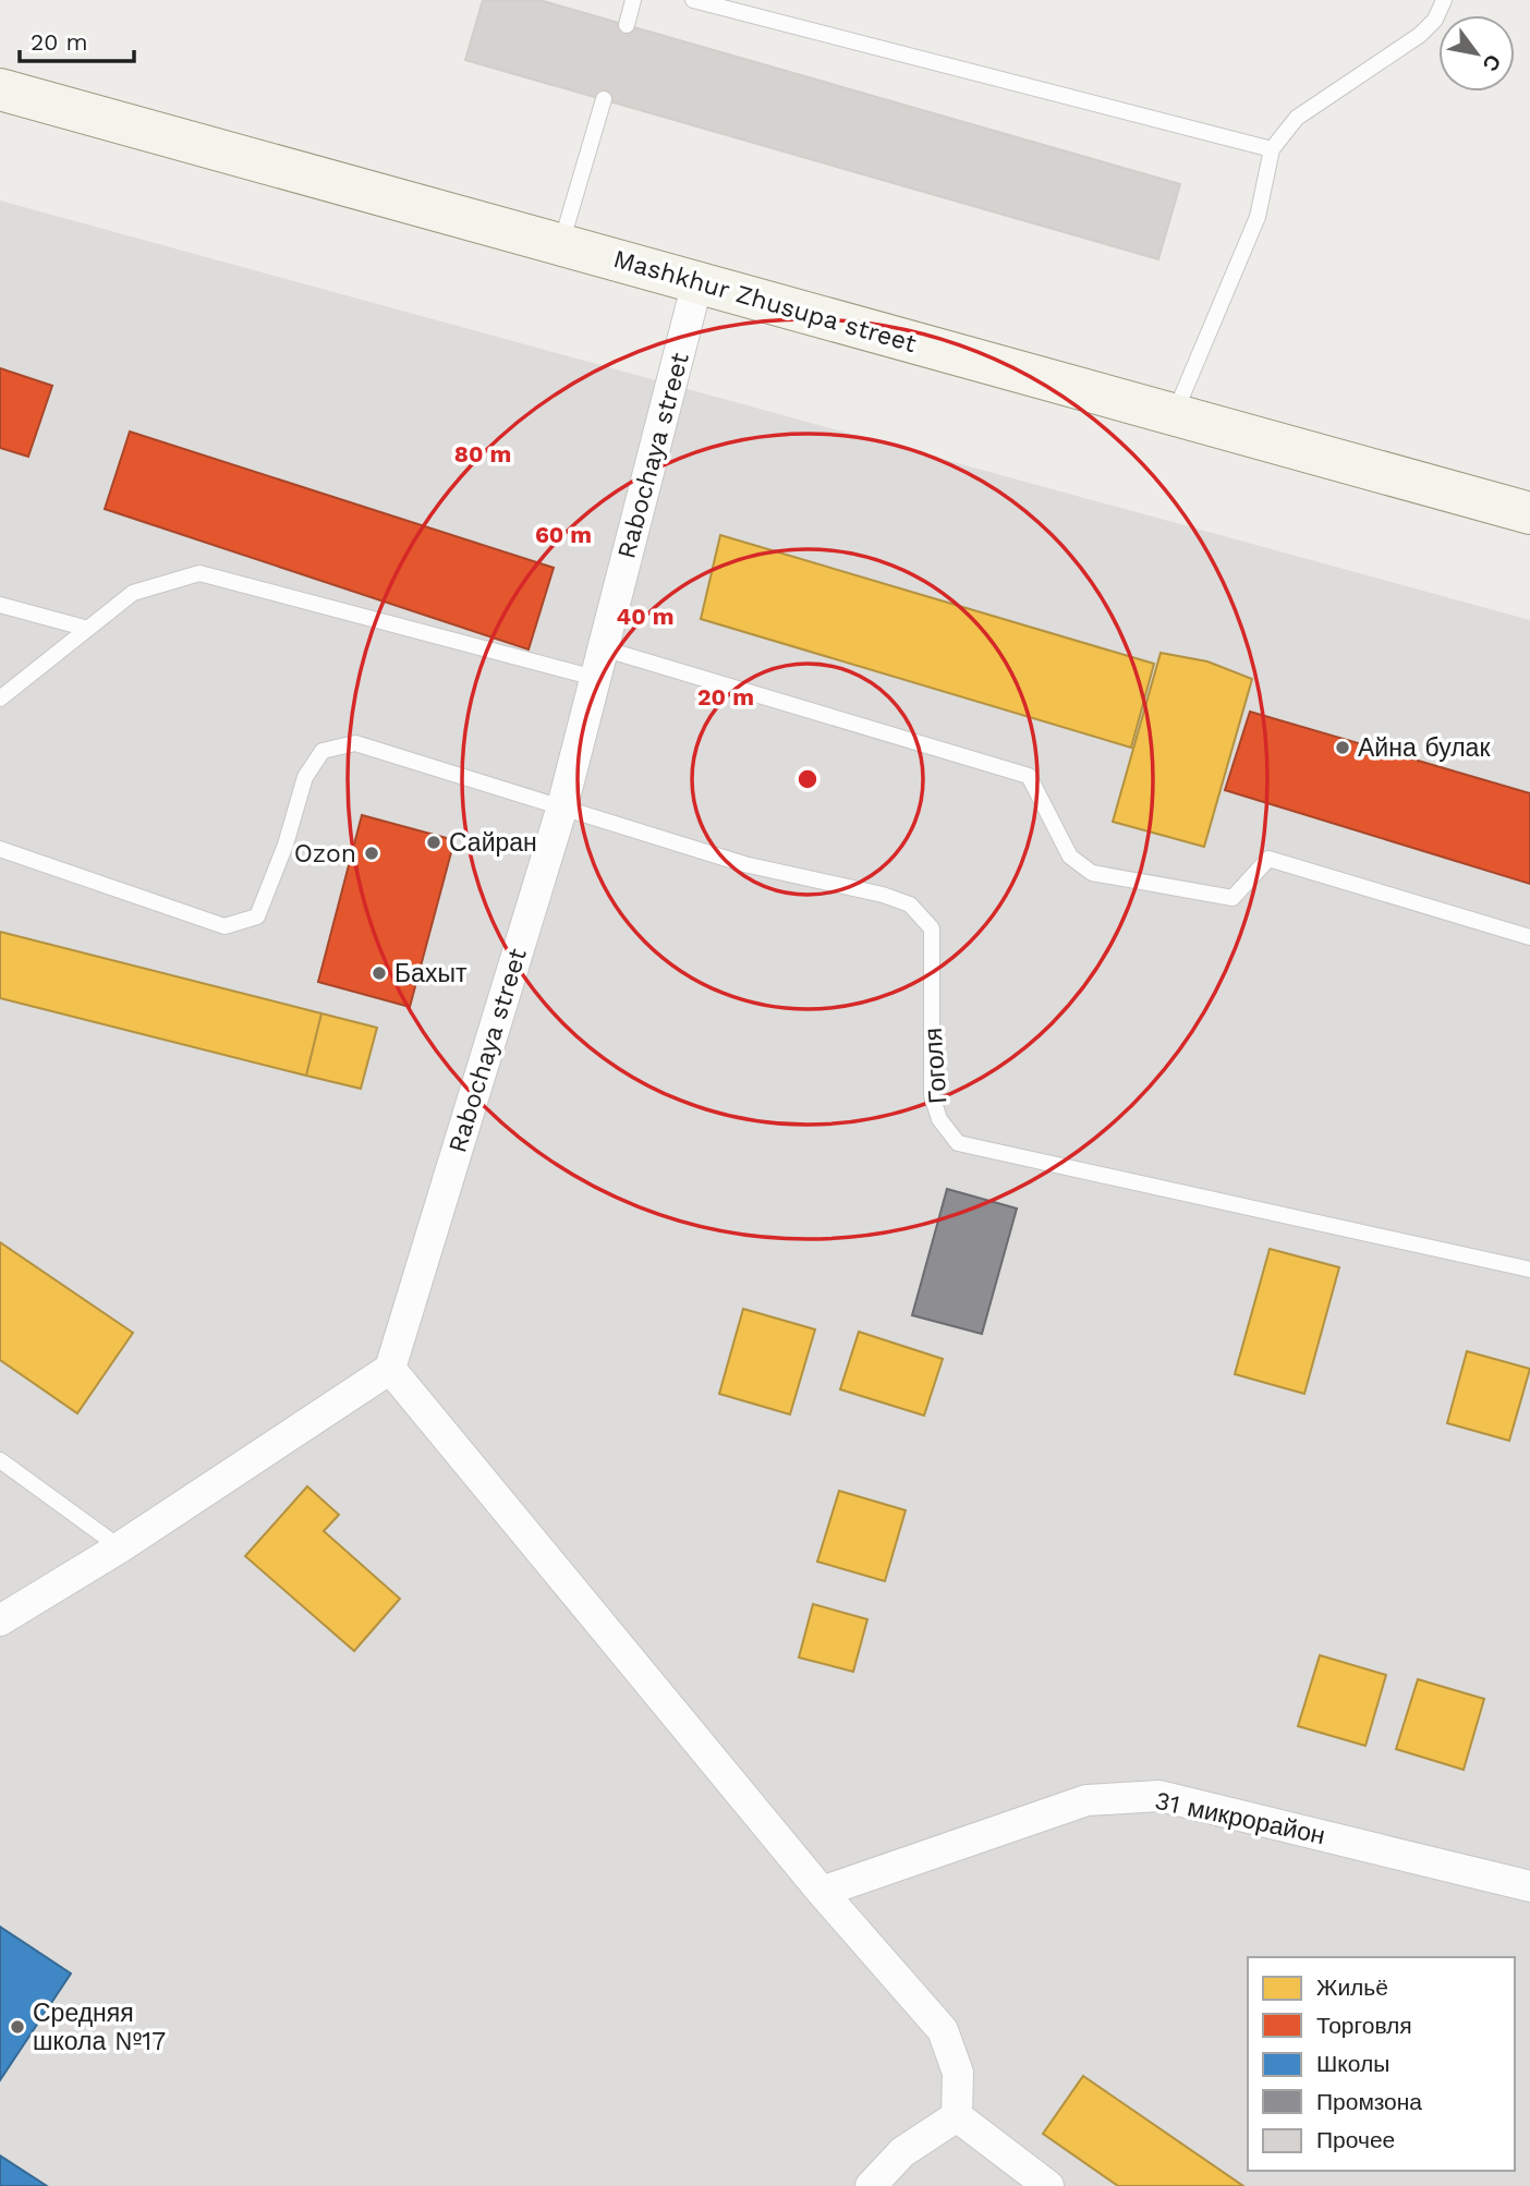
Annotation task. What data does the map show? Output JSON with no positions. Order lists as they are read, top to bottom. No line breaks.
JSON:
{"streets":{"main road":["Mashkhur Zhusupa street"],"street":["Rabochaya street","31 микрорайон"],"lane":["Гоголя"]},"crossings":[["Mashkhur Zhusupa street","Rabochaya street"],["Rabochaya street","Гоголя"]],"places":["Айна булак","Сайран","Ozon","Бахыт","Средняя школа №17"],"legend":["Жильё","Торговля","Школы","Промзона","Прочее"],"scale_bar":"20 m","north":"bottom right","rings":["80 m","60 m","40 m","20 m"]}
